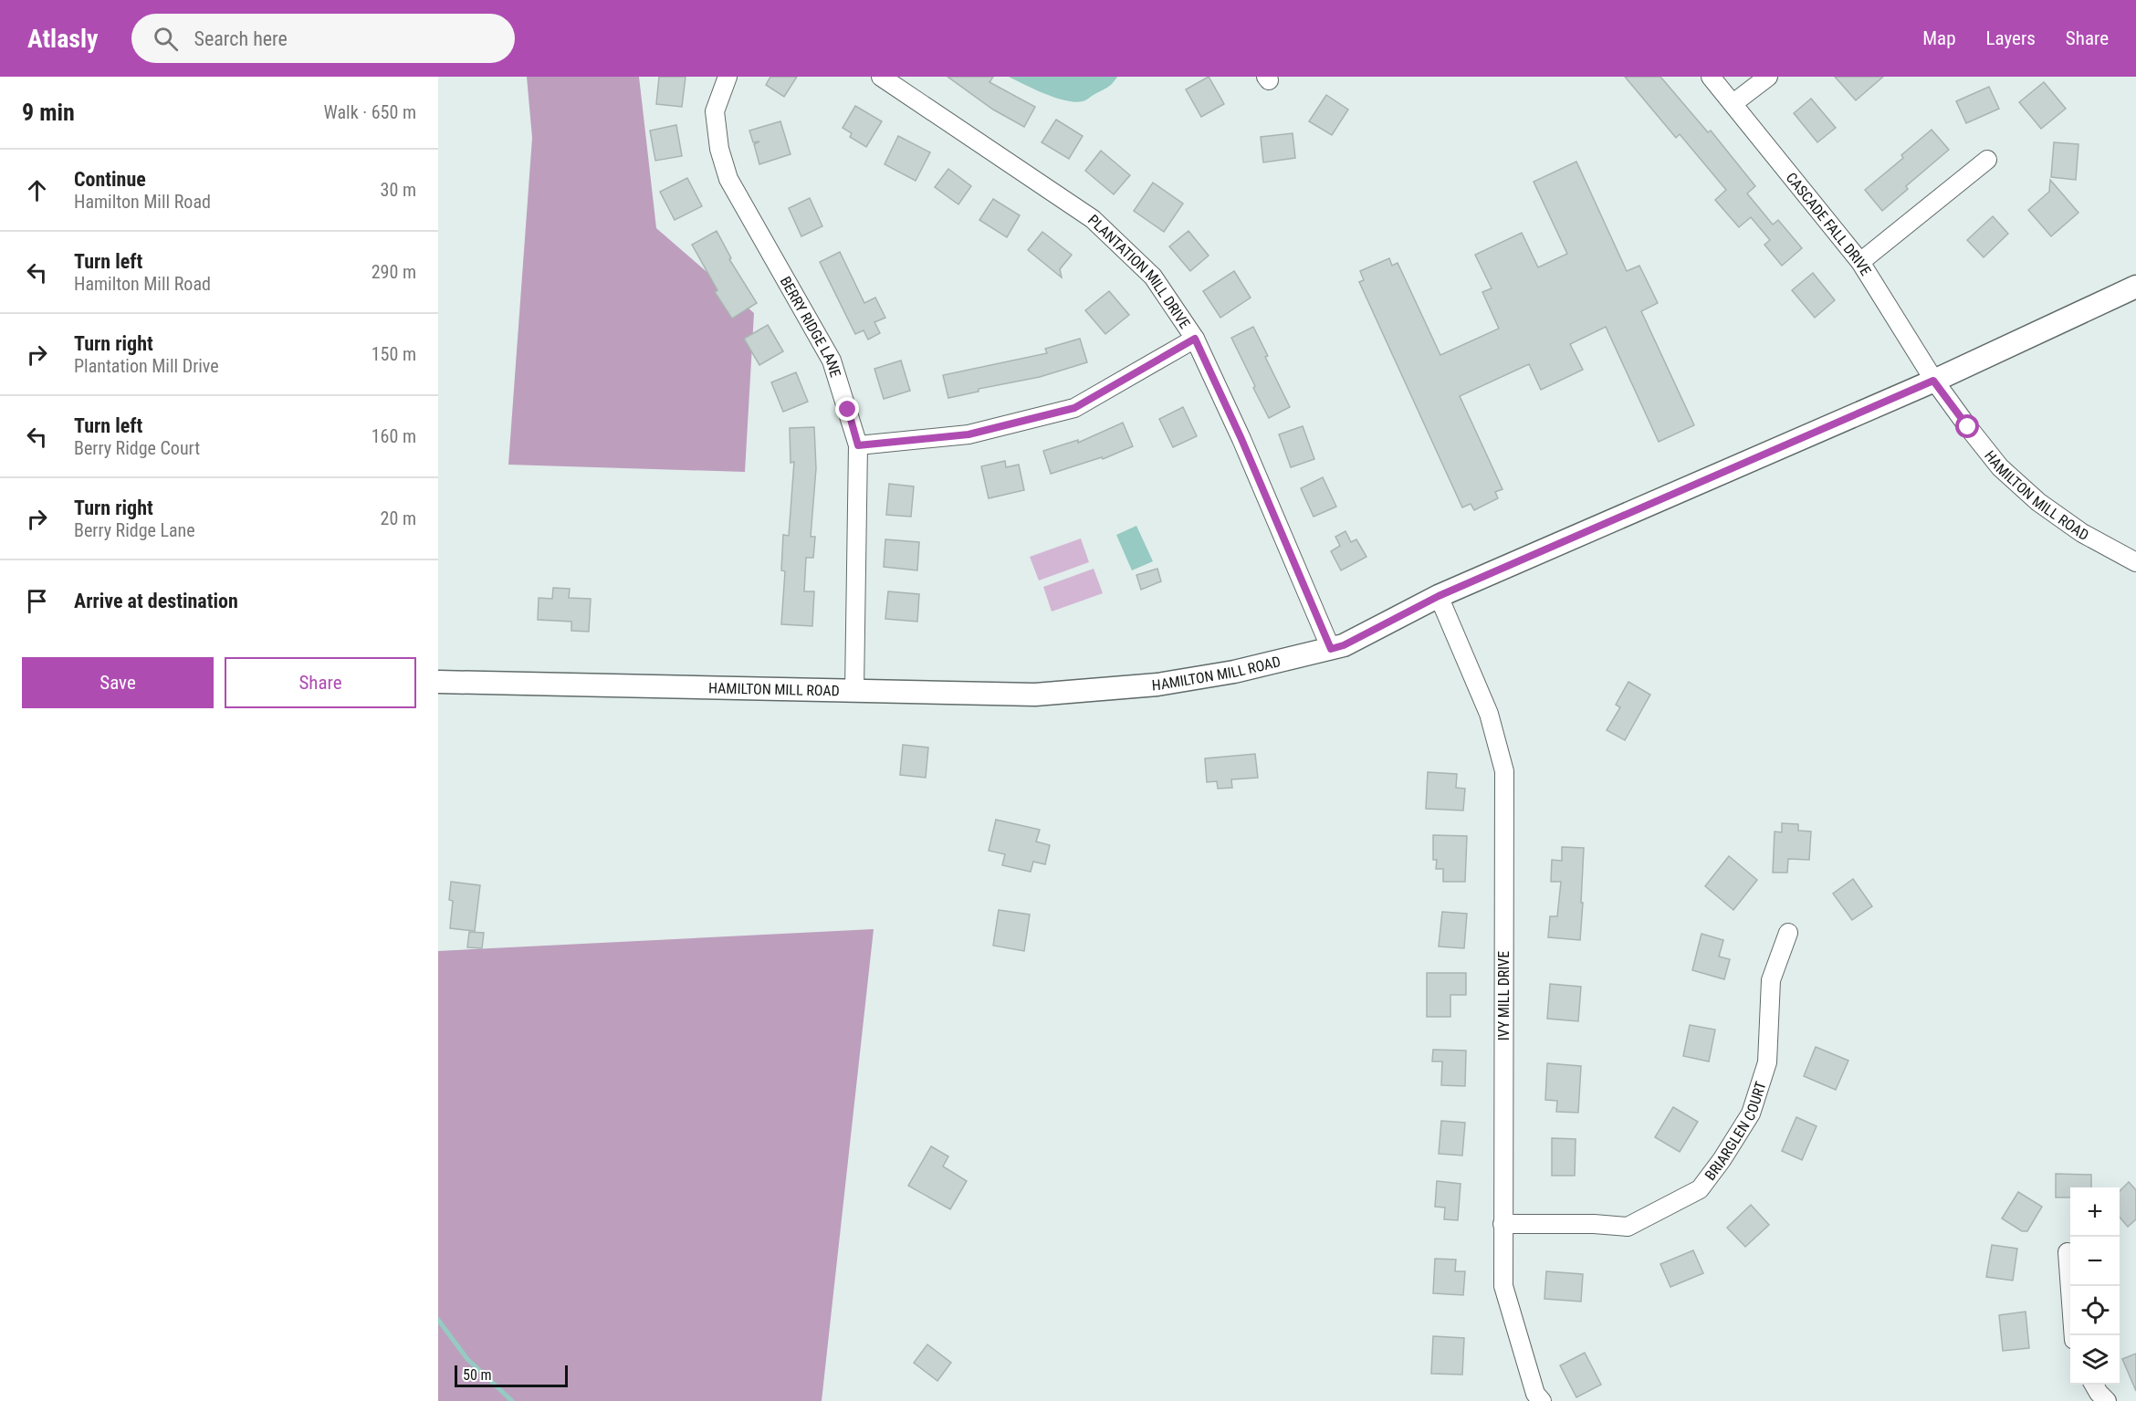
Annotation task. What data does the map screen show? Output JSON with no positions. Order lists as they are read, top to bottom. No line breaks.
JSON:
{"streets":{"main road":["HAMILTON MILL ROAD"],"street":["CASCADE FALL DRIVE","PLANTATION MILL DRIVE","BERRY RIDGE LANE","IVY MILL DRIVE","BRIARGLEN COURT"]},"crossings":[["CASCADE FALL DRIVE","HAMILTON MILL ROAD"],["PLANTATION MILL DRIVE","HAMILTON MILL ROAD"],["BERRY RIDGE LANE","HAMILTON MILL ROAD"],["HAMILTON MILL ROAD","IVY MILL DRIVE"],["IVY MILL DRIVE","BRIARGLEN COURT"]],"scale_bar":"50 m","page":{"header":"Atlasly","search":"Search here","nav":["Map","Layers","Share"],"heading":["9 min","Walk · 650 m"],"list":[["Continue","Hamilton Mill Road","30 m"],["Turn left","Hamilton Mill Road","290 m"],["Turn right","Plantation Mill Drive","150 m"],["Turn left","Berry Ridge Court","160 m"],["Turn right","Berry Ridge Lane","20 m"],"Arrive at destination"],"buttons":["Save","Share"],"map_buttons":["+","−"],"scale":"50 m"}}
